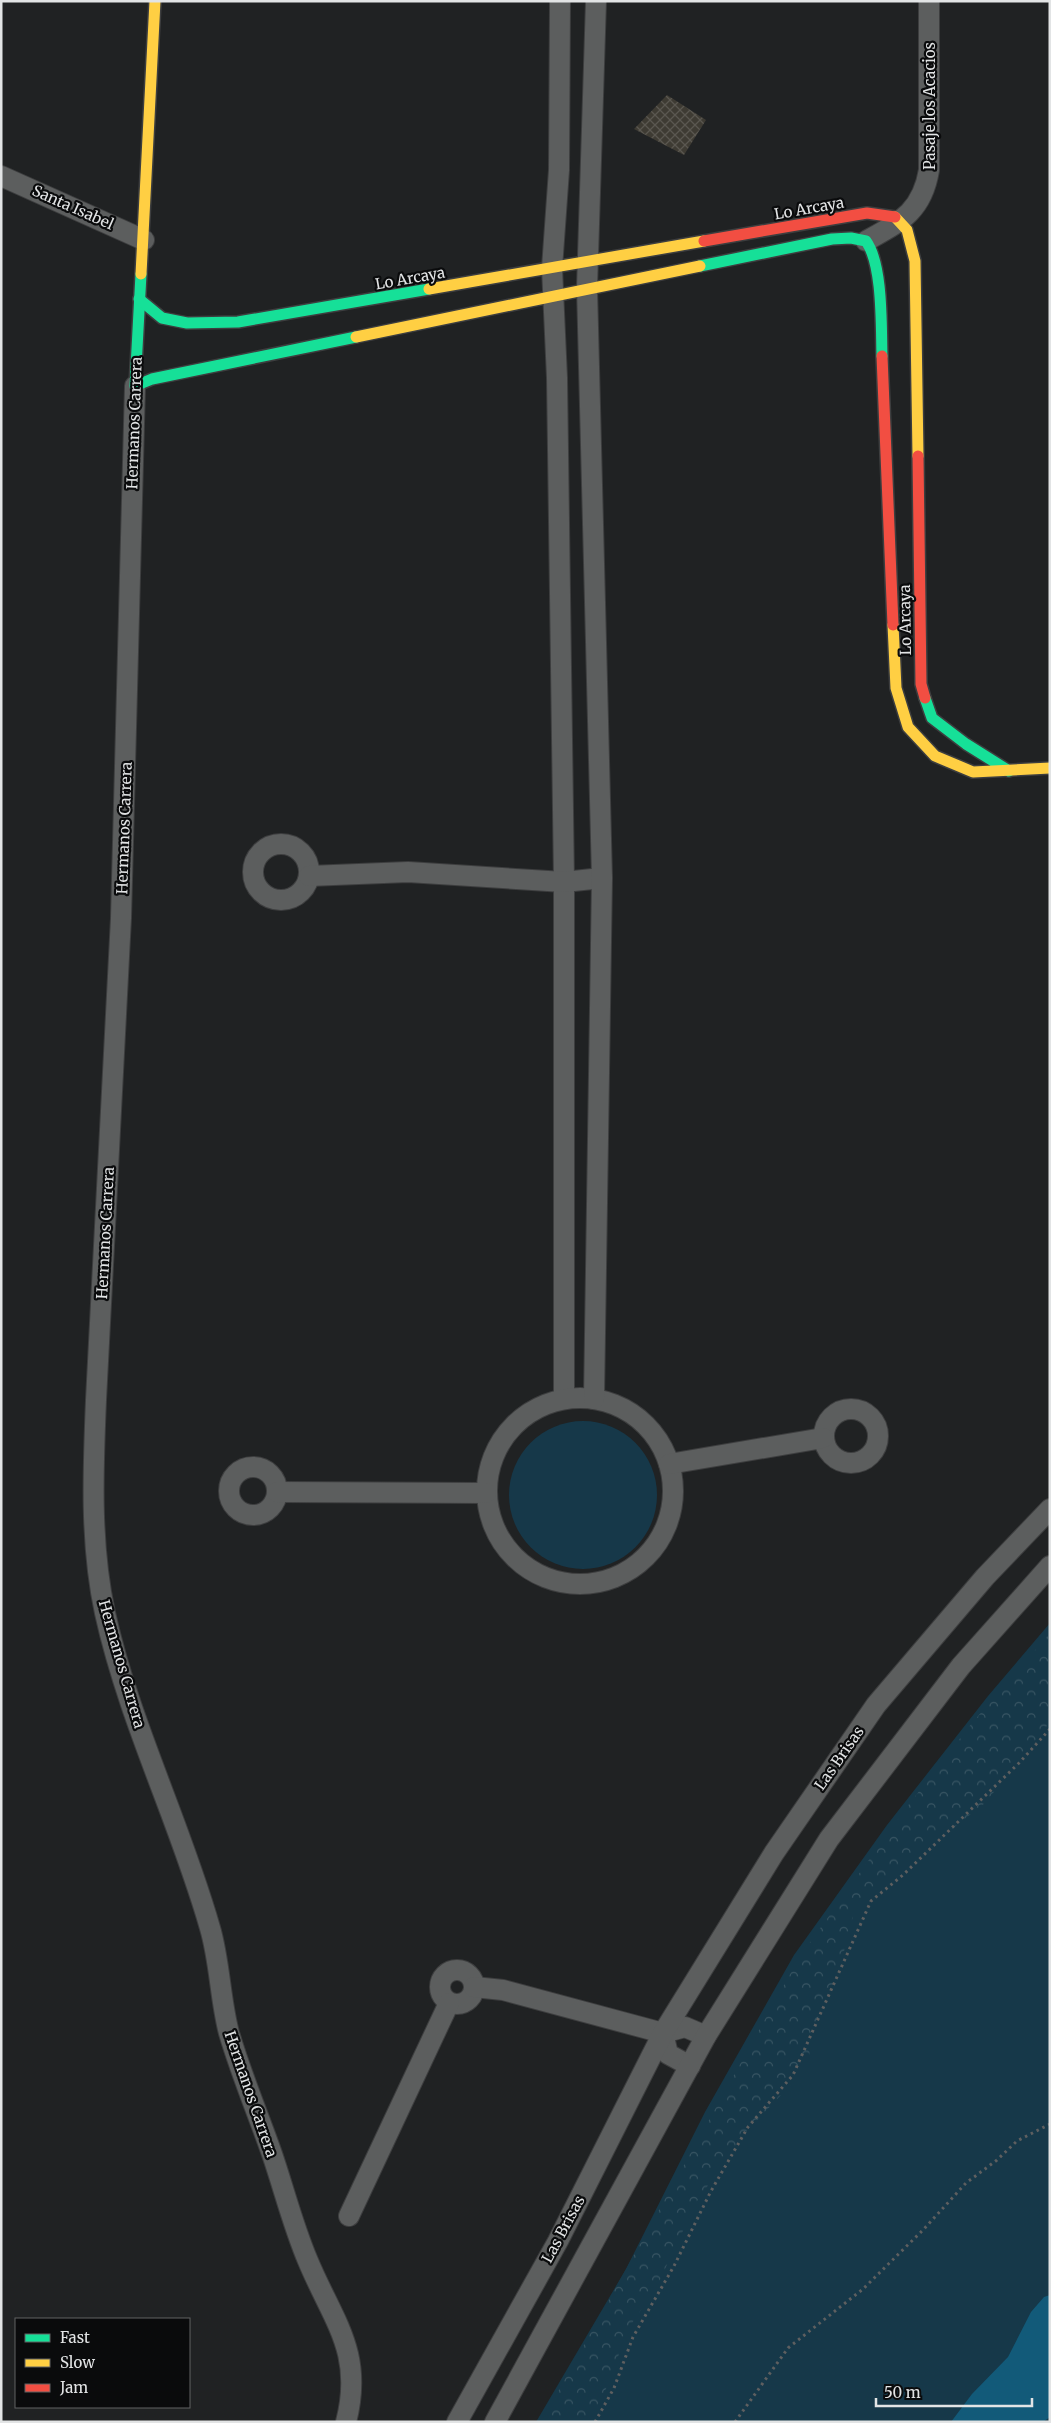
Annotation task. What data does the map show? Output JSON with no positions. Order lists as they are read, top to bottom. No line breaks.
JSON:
{"streets":{"street":["Pasaje los Acacios","Santa Isabel","Lo Arcaya","Hermanos Carrera","Las Brisas"]},"crossings":[["Pasaje los Acacios","Lo Arcaya"],["Santa Isabel","Hermanos Carrera"],["Lo Arcaya","Hermanos Carrera"]],"legend":["Fast","Slow","Jam"],"scale_bar":"50 m"}
